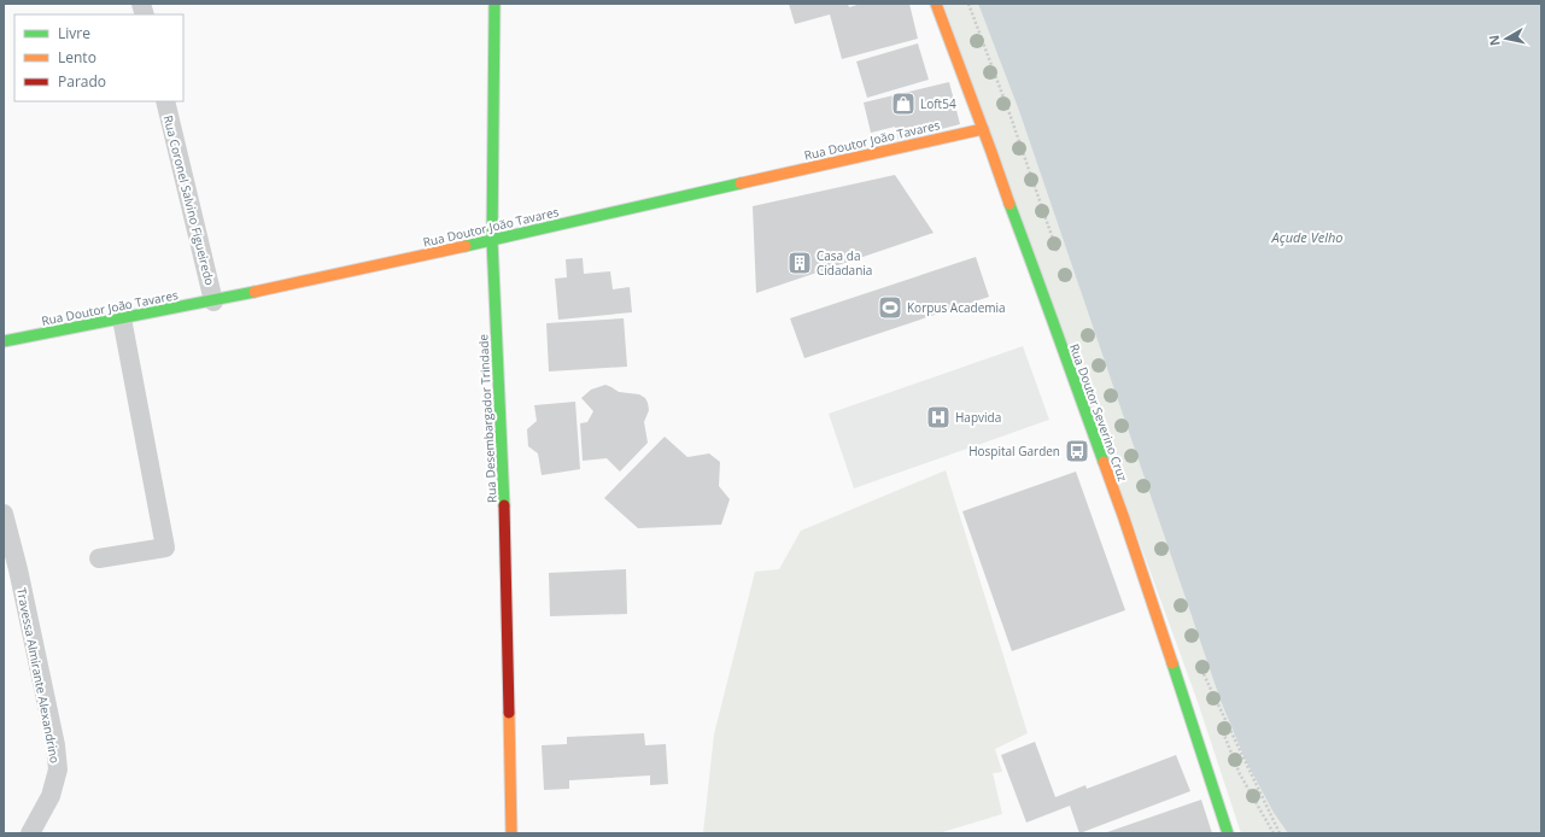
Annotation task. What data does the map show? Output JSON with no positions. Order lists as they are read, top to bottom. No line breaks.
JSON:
{"streets":{"street":["Rua Doutor João Tavares","Rua Coronel Salvino Figueiredo","Rua Doutor Severino Cruz","Rua Desembargador Trindade","Travessa Almirante Alexandrino"]},"crossings":[["Rua Doutor João Tavares","Rua Coronel Salvino Figueiredo"],["Rua Doutor João Tavares","Rua Doutor Severino Cruz"],["Rua Doutor João Tavares","Rua Desembargador Trindade"]],"water":["Açude Velho"],"places":{"shop":["Loft54"],"building":["Casa da Cidadania"],"sports":["Korpus Academia"],"hospital":["Hapvida"],"bus stop":["Hospital Garden"]},"legend":["Livre","Lento","Parado"],"north":"left"}
